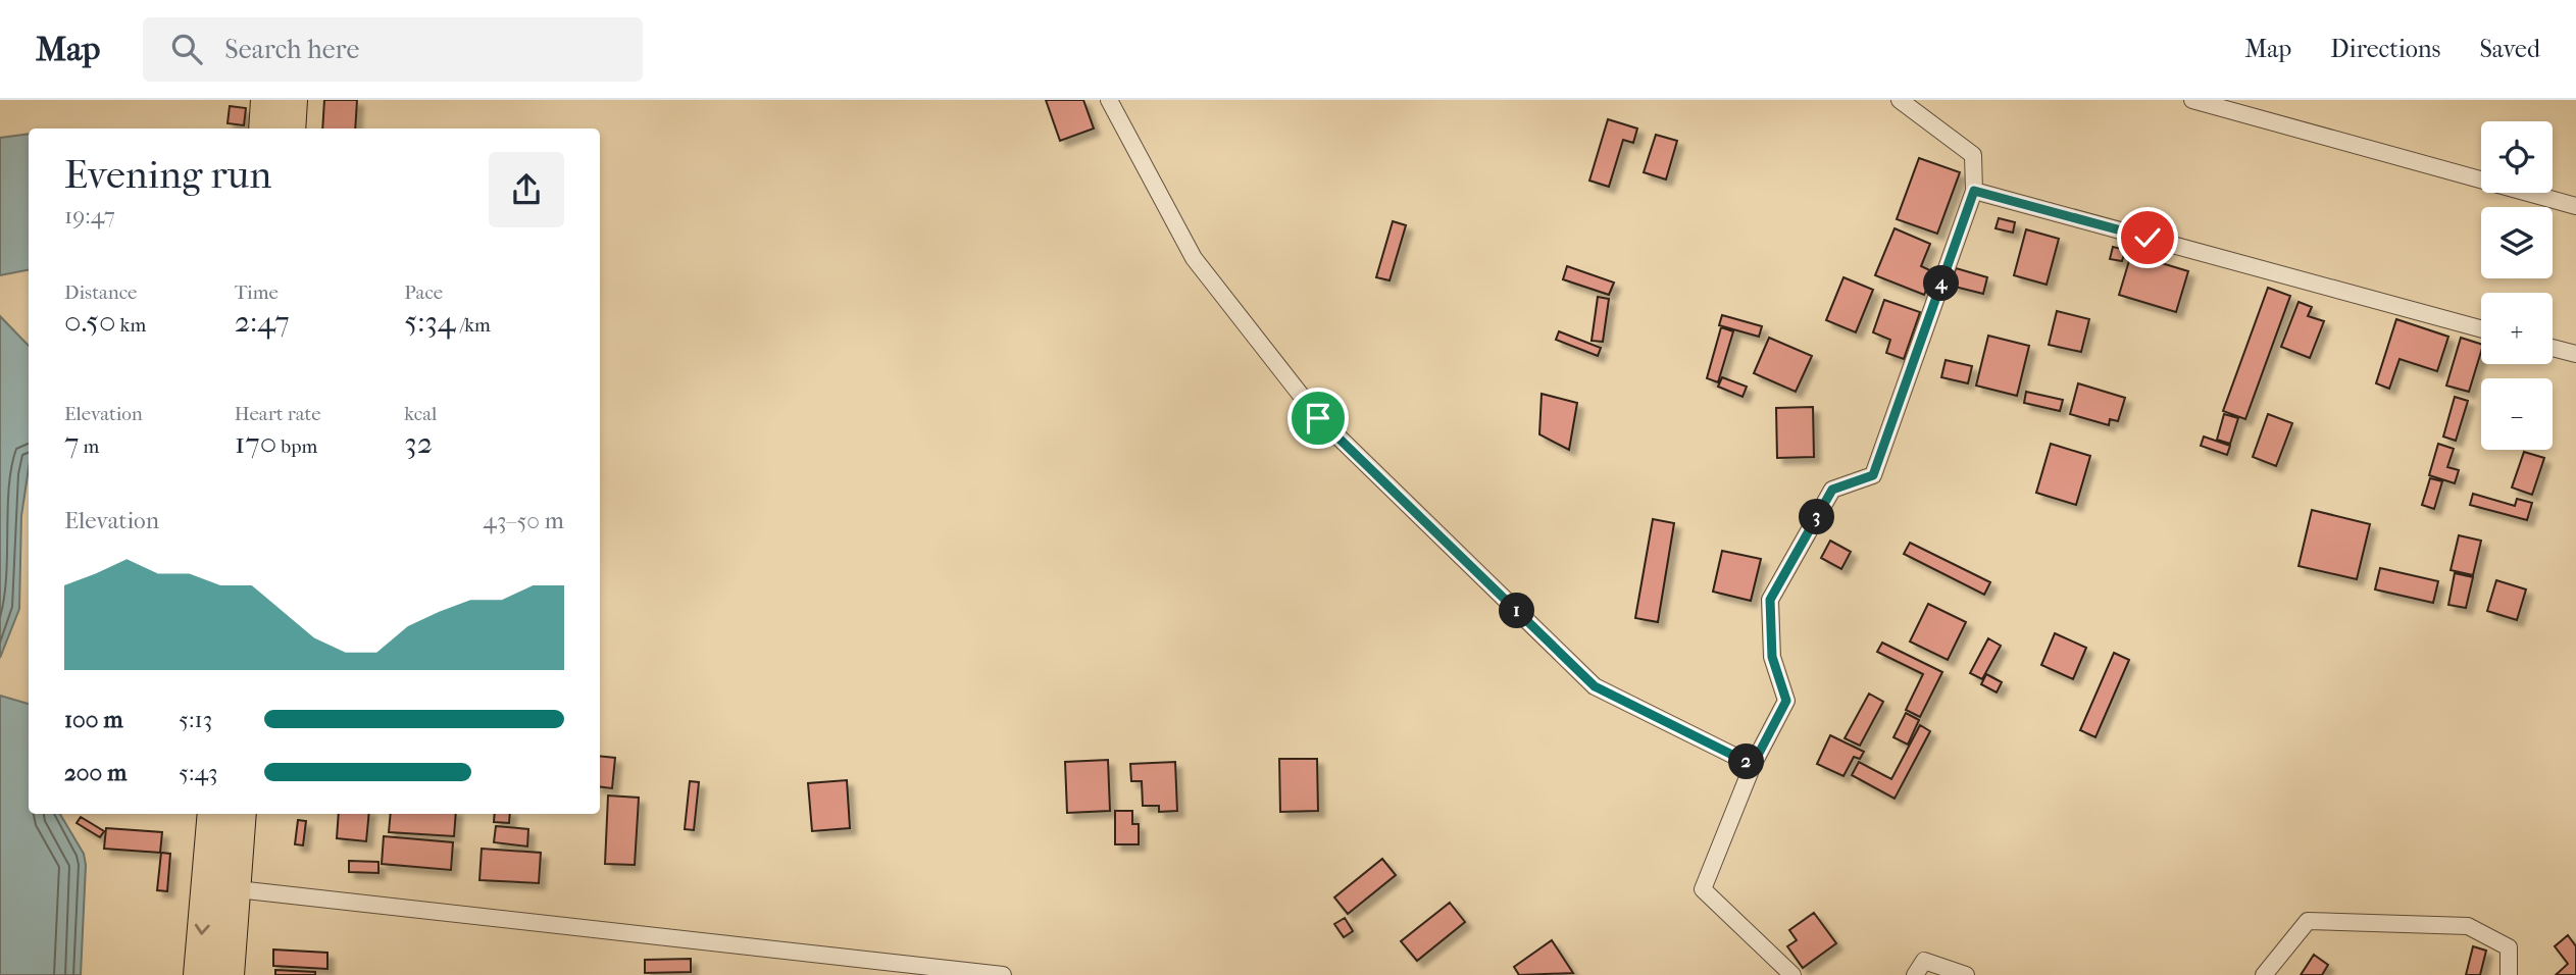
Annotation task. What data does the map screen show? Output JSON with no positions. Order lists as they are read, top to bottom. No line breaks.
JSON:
{"page":{"header":"Map","search":"Search here","nav":["Map","Directions","Saved"],"map_buttons":["+","−"],"heading":["Evening run","19:47"],"stats":[["Distance","0.50 km"],["Time","2:47"],["Pace","5:34 /km"],["Elevation","7 m"],["Heart rate","170 bpm"],["kcal","32"]],"pins":["4","3","1","2"],"chart":["Elevation","43–50 m"],"list":[{"name":"100 m","note":"5:13"},{"name":"200 m","note":"5:43"}]}}
